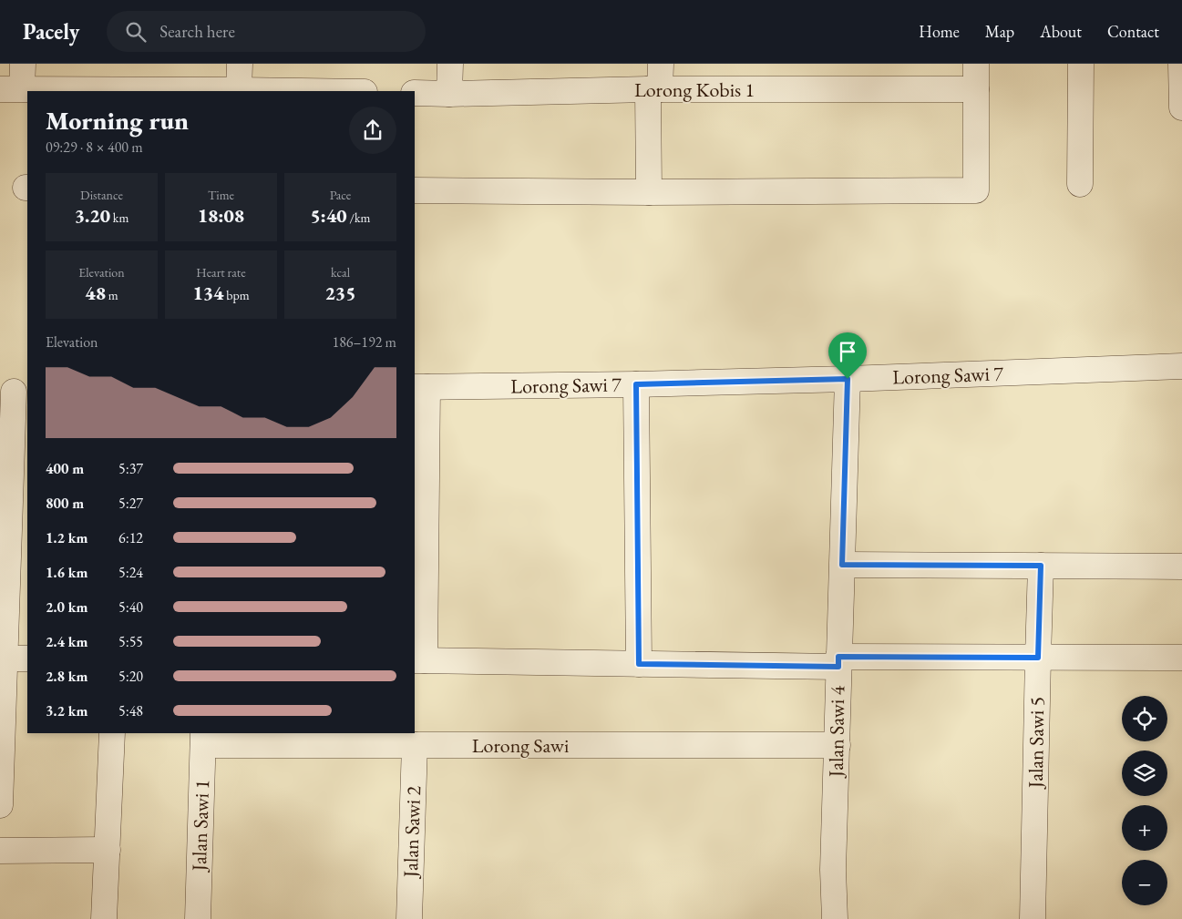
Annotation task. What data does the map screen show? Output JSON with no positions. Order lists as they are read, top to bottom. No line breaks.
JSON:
{"streets":{"street":["Lorong Kobis 1","Lorong Sawi 7","Jalan Sawi 4","Jalan Sawi 5","Lorong Sawi","Jalan Sawi 1","Jalan Sawi 2"]},"crossings":[["Lorong Sawi 7","Jalan Sawi 4"],["Jalan Sawi 4","Lorong Sawi"],["Lorong Sawi","Jalan Sawi 1"],["Lorong Sawi","Jalan Sawi 2"]],"page":{"header":"Pacely","search":"Search here","nav":["Home","Map","About","Contact"],"heading":["Morning run","09:29 · 8 × 400 m"],"stats":[["Distance","3.20 km"],["Time","18:08"],["Pace","5:40 /km"],["Elevation","48 m"],["Heart rate","134 bpm"],["kcal","235"]],"chart":["Elevation","186–192 m"],"list":[{"name":"400 m","note":"5:37"},{"name":"800 m","note":"5:27"},{"name":"1.2 km","note":"6:12"},{"name":"1.6 km","note":"5:24"},{"name":"2.0 km","note":"5:40"},{"name":"2.4 km","note":"5:55"},{"name":"2.8 km","note":"5:20"},{"name":"3.2 km","note":"5:48"}],"map_buttons":["+","−"]}}
